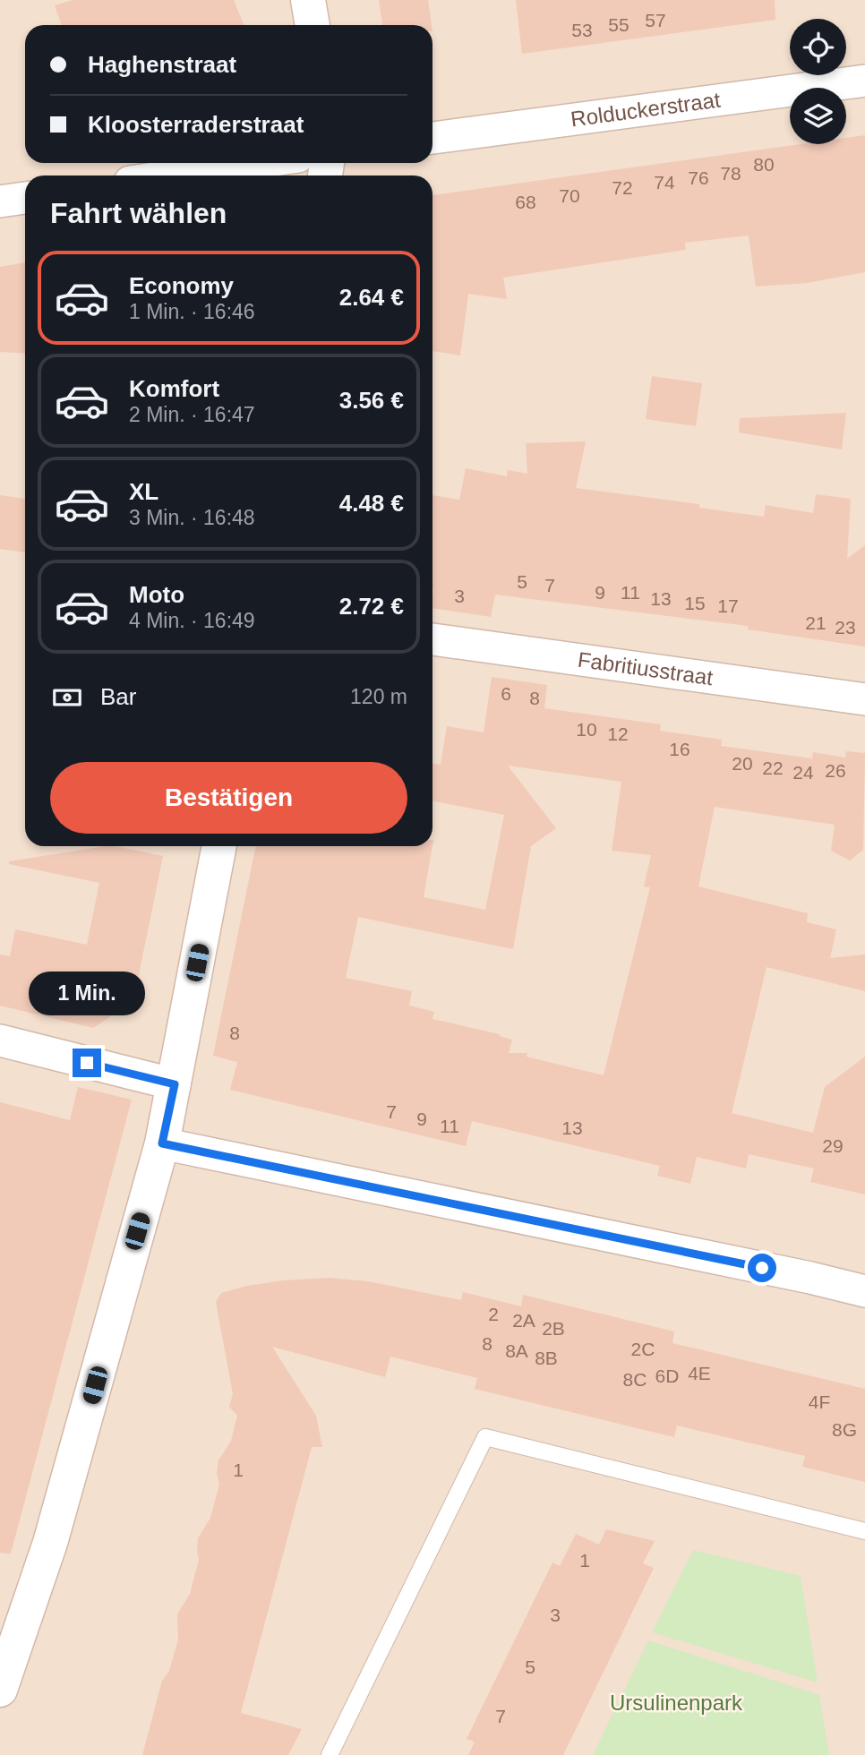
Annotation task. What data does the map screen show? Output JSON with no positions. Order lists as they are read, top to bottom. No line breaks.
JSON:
{"streets":{"street":["Rolduckerstraat","Fabritiusstraat"]},"parks":["Ursulinenpark"],"house_numbers":["57","55","53","80","78","76","74","72","70","68","5","7","9","11","3","13","15","17","21","23","6","8","10","12","16","20","22","26","24","8","7","9","11","13","29","2","2A","2B","8","2C","8A","8B","4E","6D","8C","4F","8G","1","1","3","5","7"],"page":{"banner":["Haghenstraat","Kloosterraderstraat"],"heading":"Fahrt wählen","list":[{"name":"Economy","note":"1 Min. · 16:46","value":"2.64 €"},{"name":"Komfort","note":"2 Min. · 16:47","value":"3.56 €"},{"name":"XL","note":"3 Min. · 16:48","value":"4.48 €"},{"name":"Moto","note":"4 Min. · 16:49","value":"2.72 €"}],"pay":["Bar","120 m"],"buttons":"Bestätigen","bubble":"1 Min."}}
